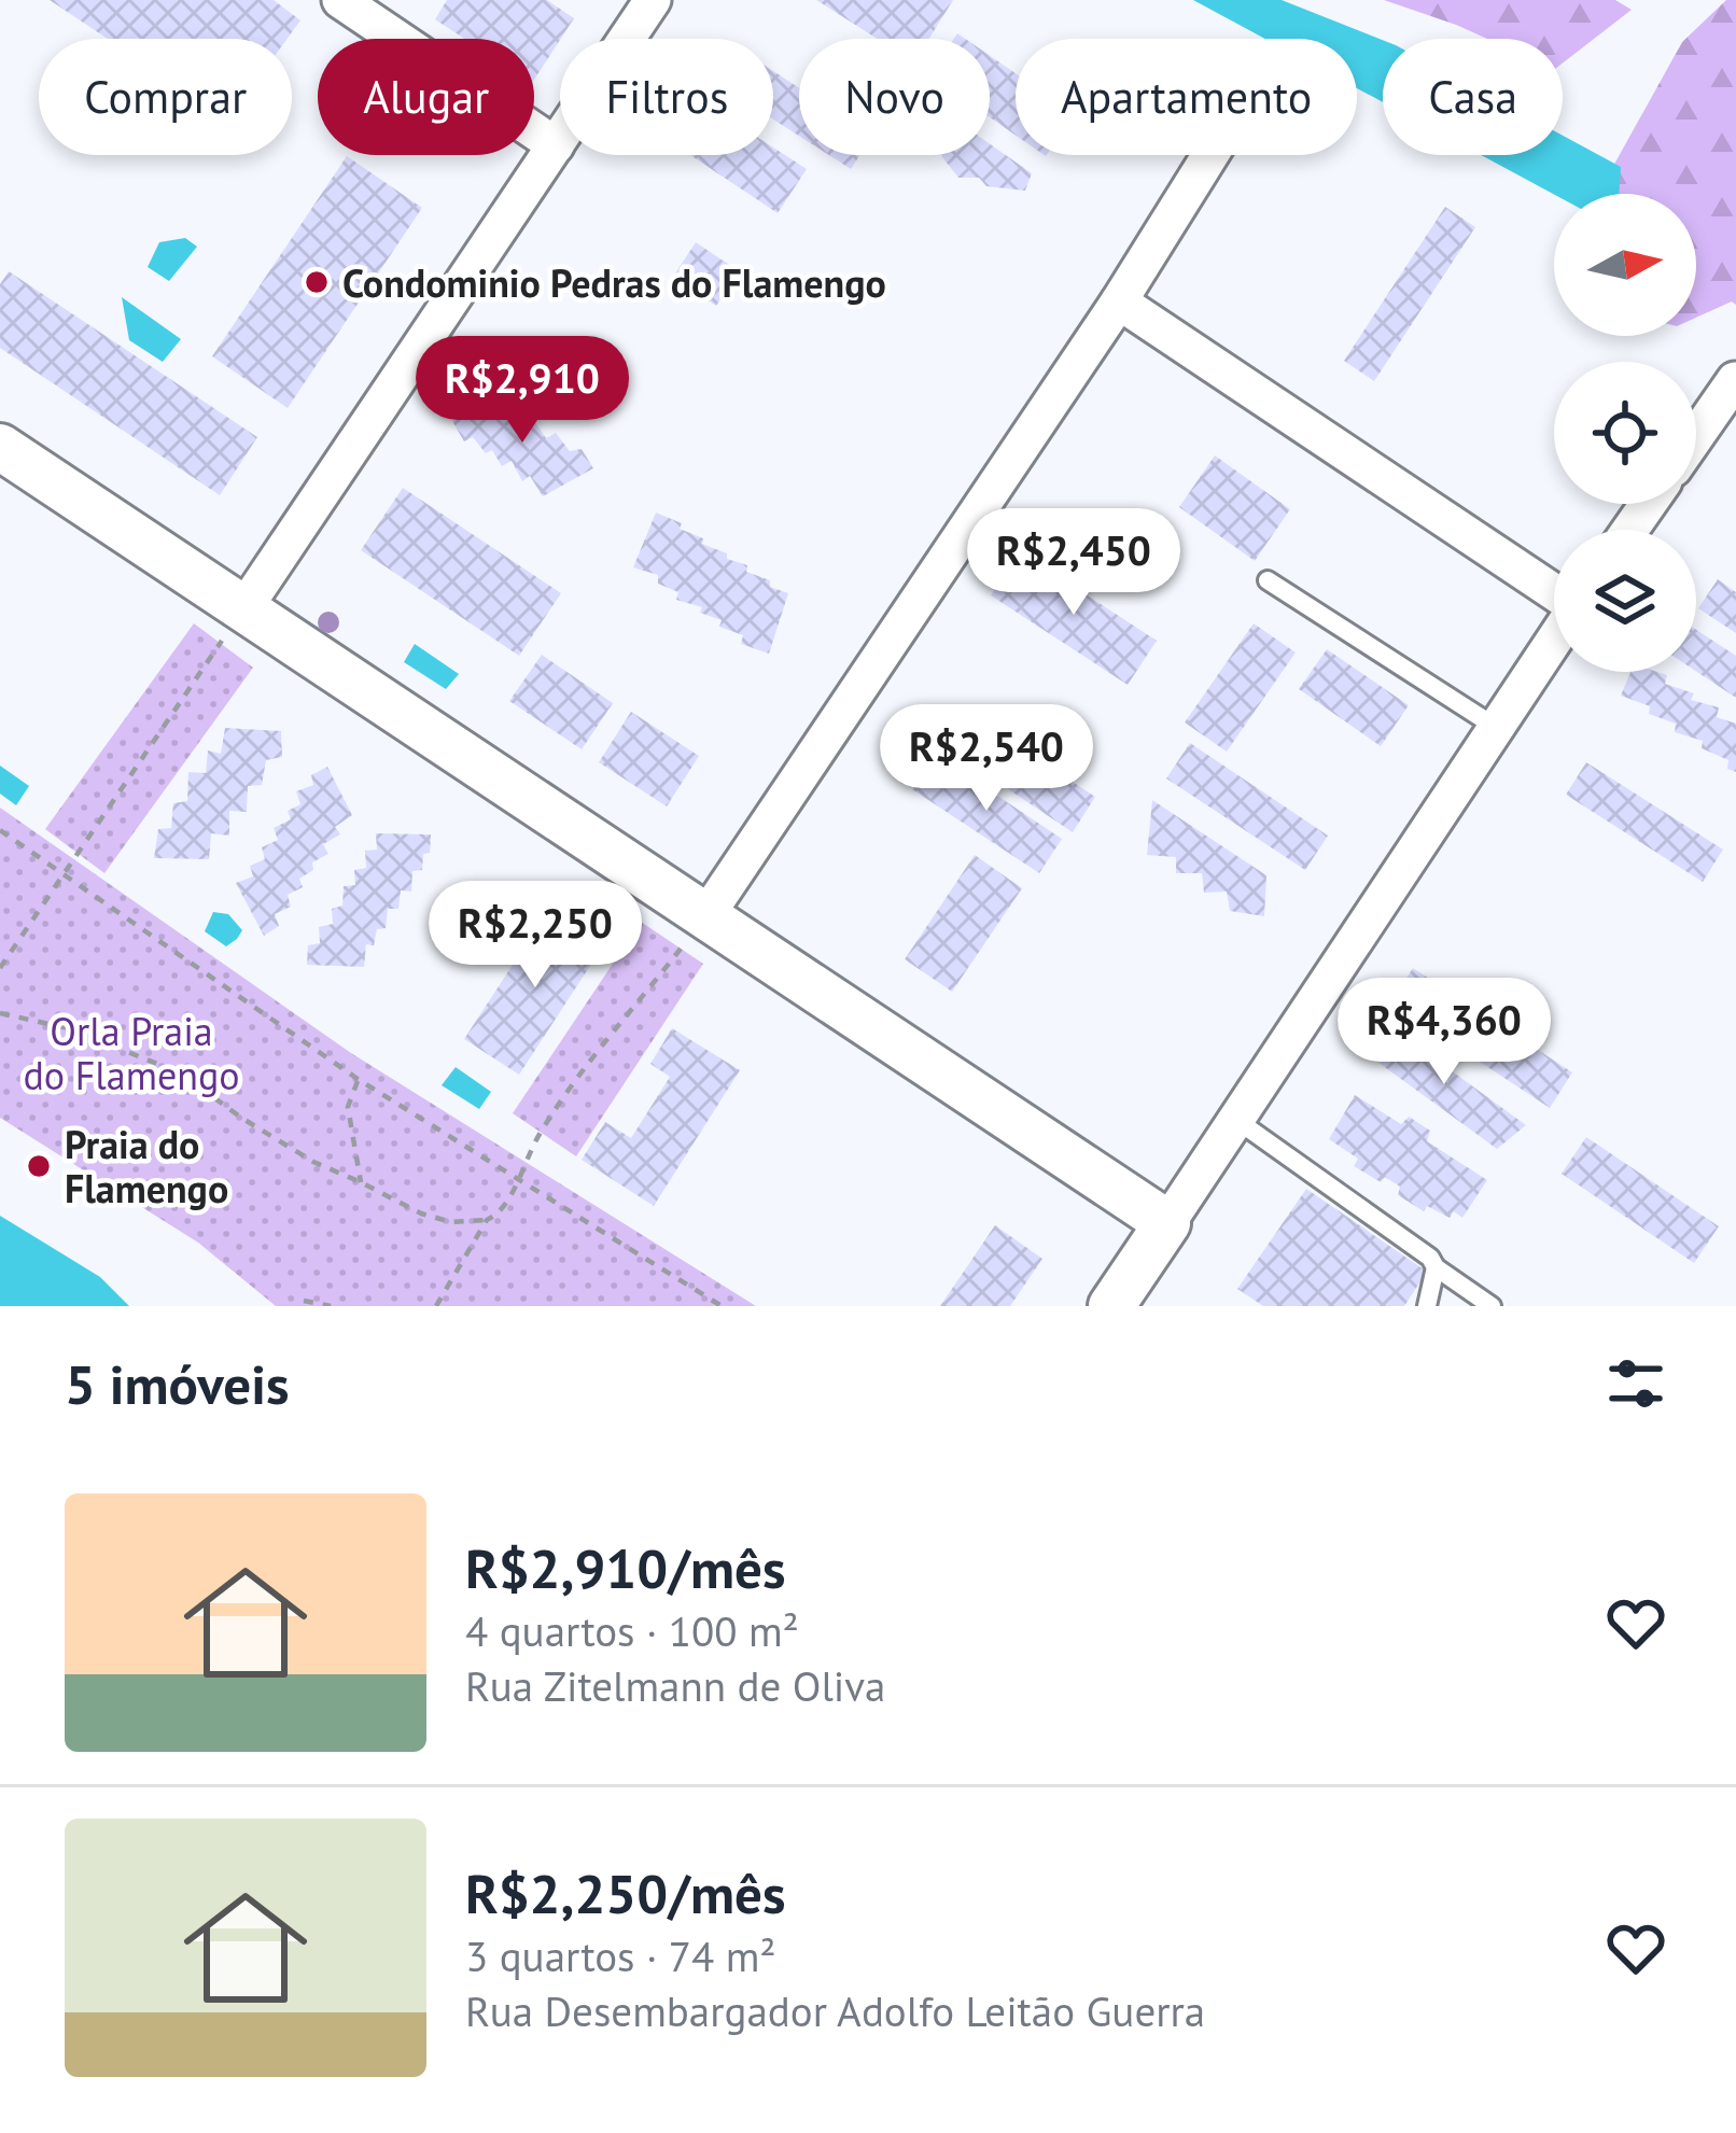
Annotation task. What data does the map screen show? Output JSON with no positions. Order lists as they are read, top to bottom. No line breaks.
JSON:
{"parks":["Orla Praia do Flamengo"],"places":["Condominio Pedras do Flamengo","Praia do Flamengo"],"north":"right","page":{"chip":["Comprar","Alugar","Filtros","Novo","Apartamento","Casa"],"price":["R$2,910","R$2,450","R$2,540","R$2,250","R$4,360"],"heading":"5 imóveis","list":[{"name":"R$2,910/mês","note":"4 quartos · 100 m² · Rua Zitelmann de Oliva"},{"name":"R$2,250/mês","note":"3 quartos · 74 m² · Rua Desembargador Adolfo Leitão Guerra"}]}}
